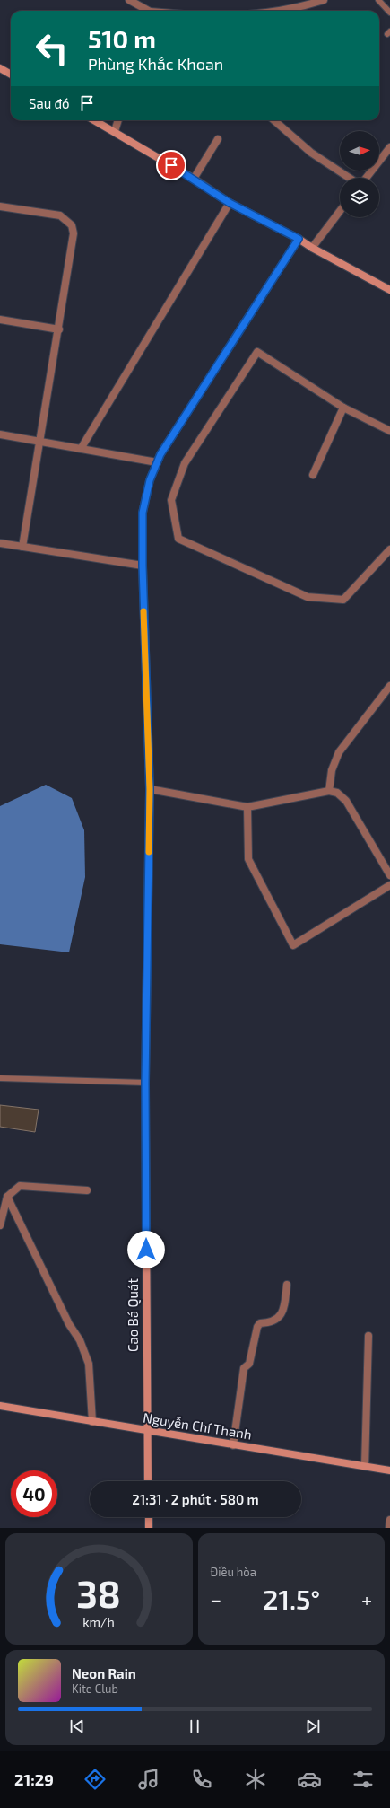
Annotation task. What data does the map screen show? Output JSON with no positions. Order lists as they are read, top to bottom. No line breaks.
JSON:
{"streets":{"street":["Cao Bá Quát","Nguyễn Chí Thanh"]},"crossings":[["Cao Bá Quát","Nguyễn Chí Thanh"]],"north":"right","page":{"turn":["510 m","Phùng Khắc Khoan"],"then":"Sau đó","limit":"40","trip":"21:31 · 2 phút · 580 m","tile":"Điều hòa","heat":["−","21.5°","+"],"song":["Neon Rain","Kite Club"],"tabs":"21:29","gauge":["38","km/h"]}}
